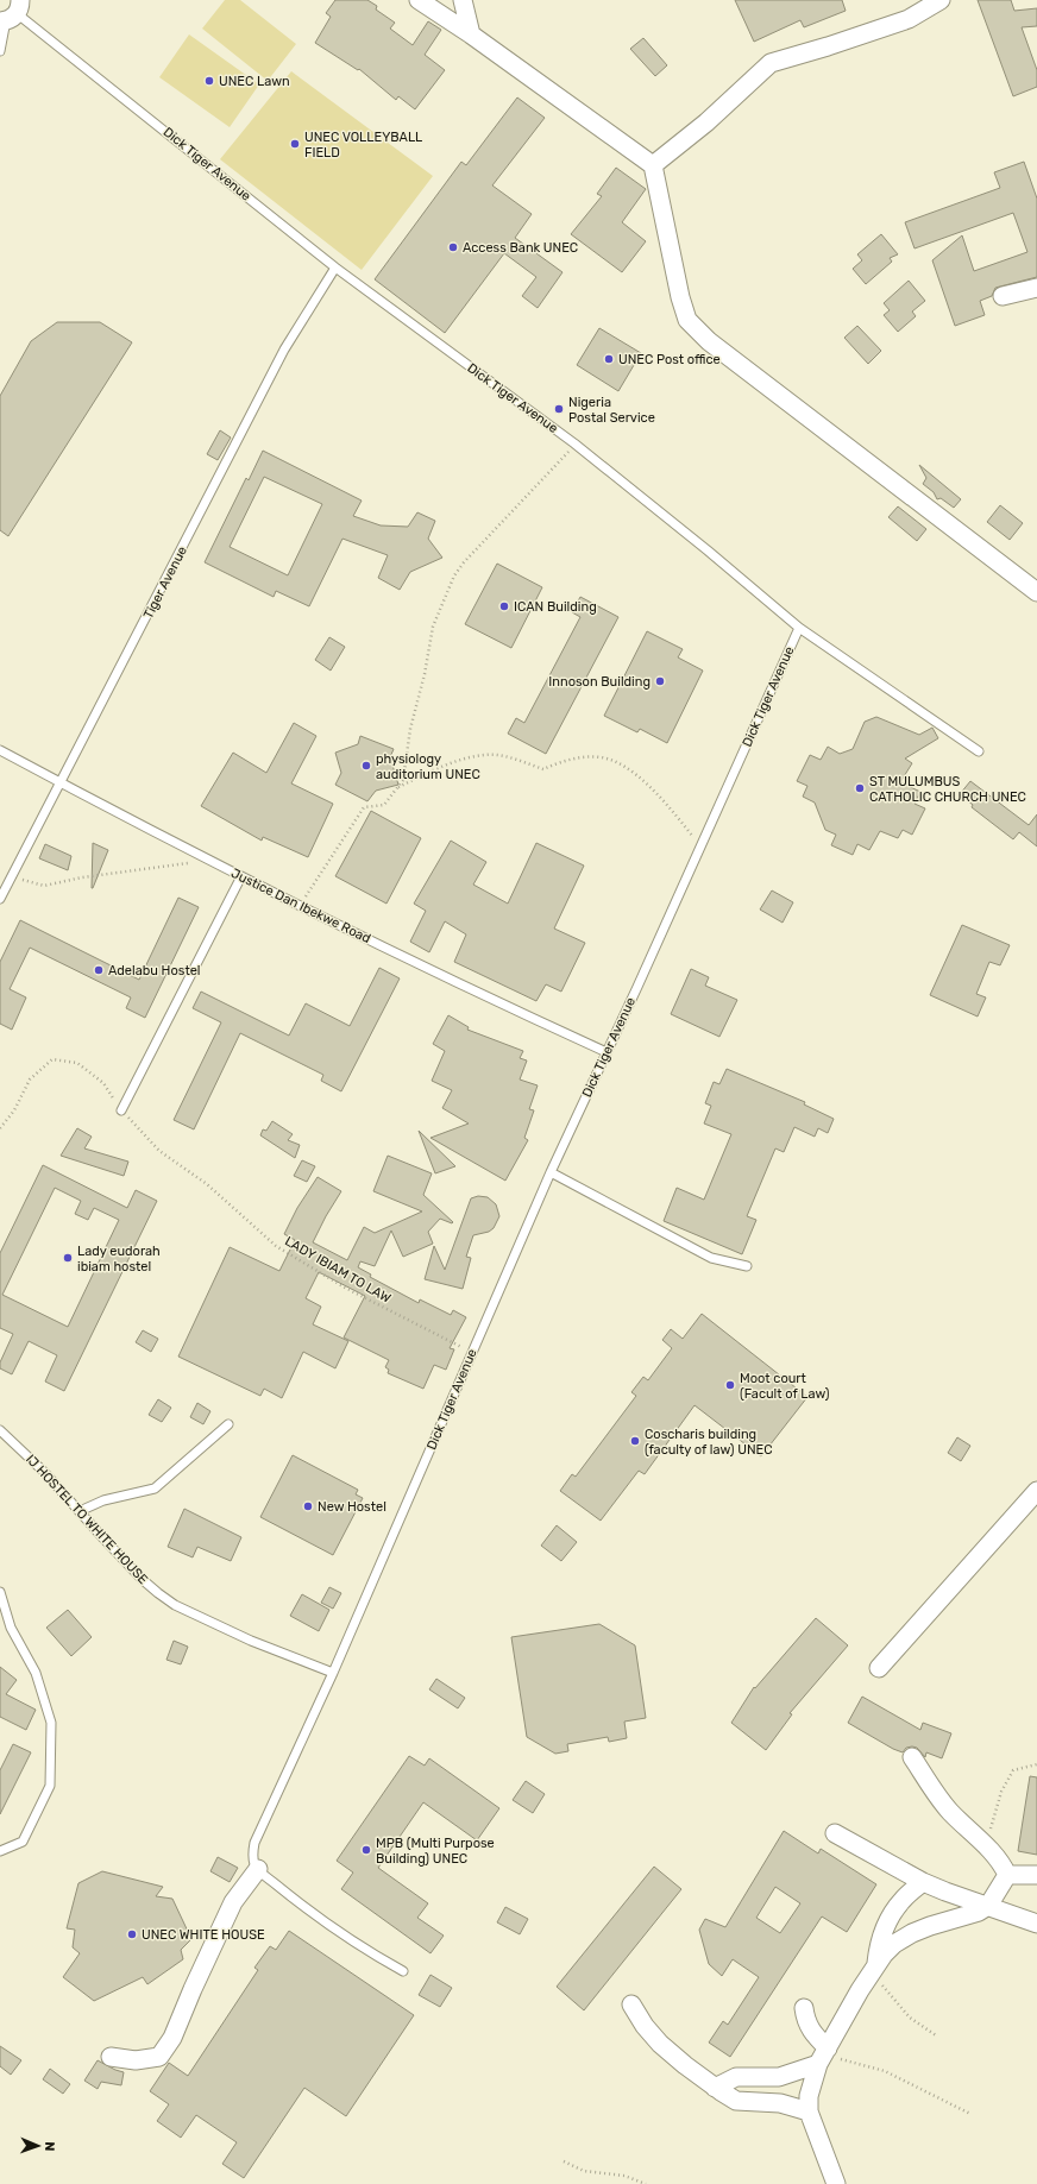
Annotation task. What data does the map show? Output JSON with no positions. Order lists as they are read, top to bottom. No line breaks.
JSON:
{"streets":{"lane":["Dick Tiger Avenue","Tiger Avenue","Justice Dan Ibekwe Road","IJ HOSTEL TO WHITE HOUSE"],"path":["LADY IBIAM TO LAW"]},"crossings":[["Dick Tiger Avenue","Tiger Avenue"],["Dick Tiger Avenue","Justice Dan Ibekwe Road"],["Dick Tiger Avenue","LADY IBIAM TO LAW"],["Dick Tiger Avenue","IJ HOSTEL TO WHITE HOUSE"],["Tiger Avenue","Justice Dan Ibekwe Road"]],"places":["UNEC Lawn","UNEC VOLLEYBALL FIELD","Access Bank UNEC","UNEC Post office","Nigeria Postal Service","ICAN Building","Innoson Building","physiology auditorium UNEC","ST MULUMBUS CATHOLIC CHURCH UNEC","Adelabu Hostel","Lady eudorah ibiam hostel","Moot court (Facult of Law)","Coscharis building (faculty of law) UNEC","New Hostel","MPB (Multi Purpose Building) UNEC","UNEC WHITE HOUSE"],"north":"right"}
